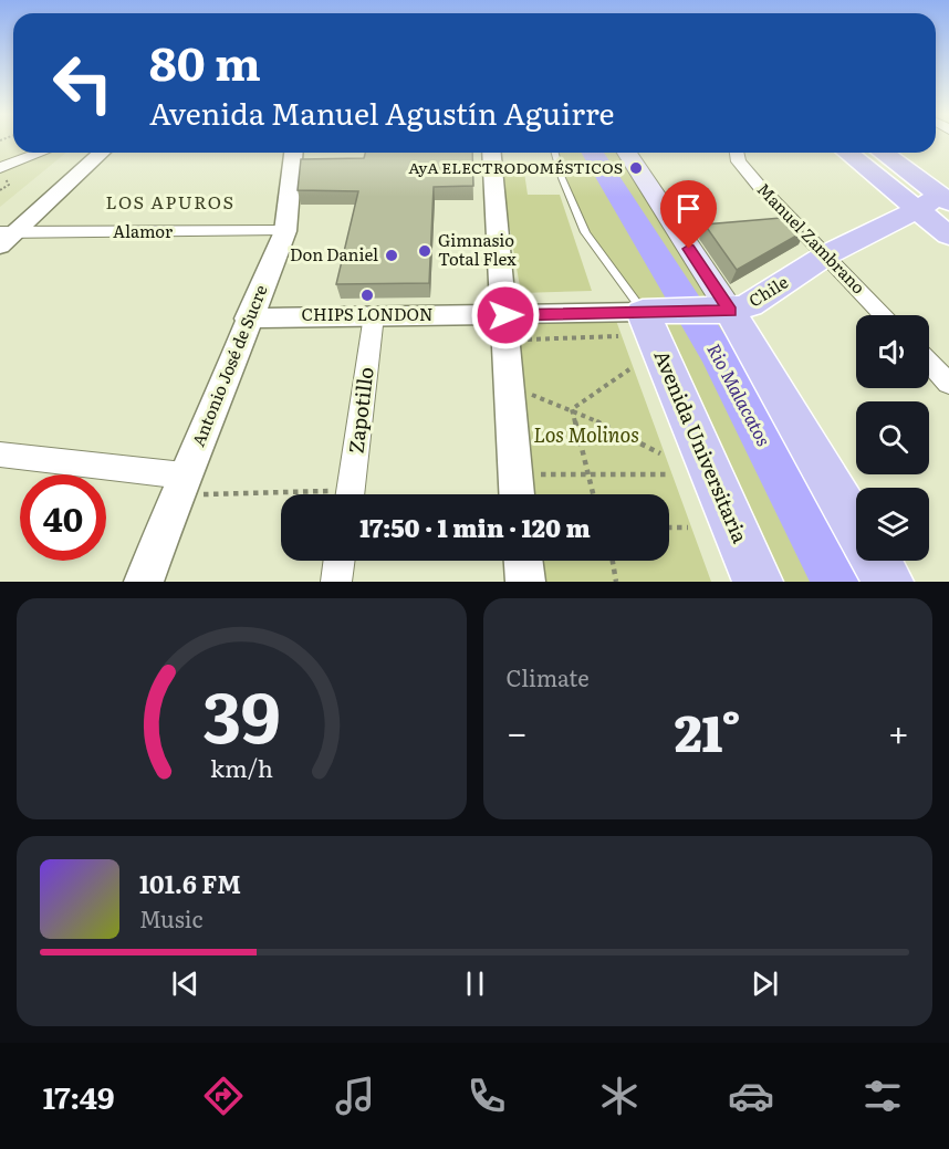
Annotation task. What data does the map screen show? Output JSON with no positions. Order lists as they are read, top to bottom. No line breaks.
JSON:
{"streets":{"main road":["Chile","Avenida Universitaria"],"street":["Alamor","Manuel Zambrano","Antonio José de Sucre","Zapotillo"]},"crossings":[["Alamor","Antonio José de Sucre"],["Manuel Zambrano","Chile"],["Chile","Antonio José de Sucre"],["Chile","Zapotillo"],["Chile","Avenida Universitaria"]],"districts":["LOS APUROS"],"water":["Rio Malacatos"],"parks":["Los Molinos"],"places":["AyA ELECTRODOMÉSTICOS","Gimnasio Total Flex","Don Daniel","CHIPS LONDON"],"page":{"turn":["80 m","Avenida Manuel Agustín Aguirre"],"limit":"40","trip":"17:50 · 1 min · 120 m","tile":"Climate","heat":["−","21°","+"],"song":["101.6 FM","Music"],"tabs":"17:49","gauge":["39","km/h"]}}
